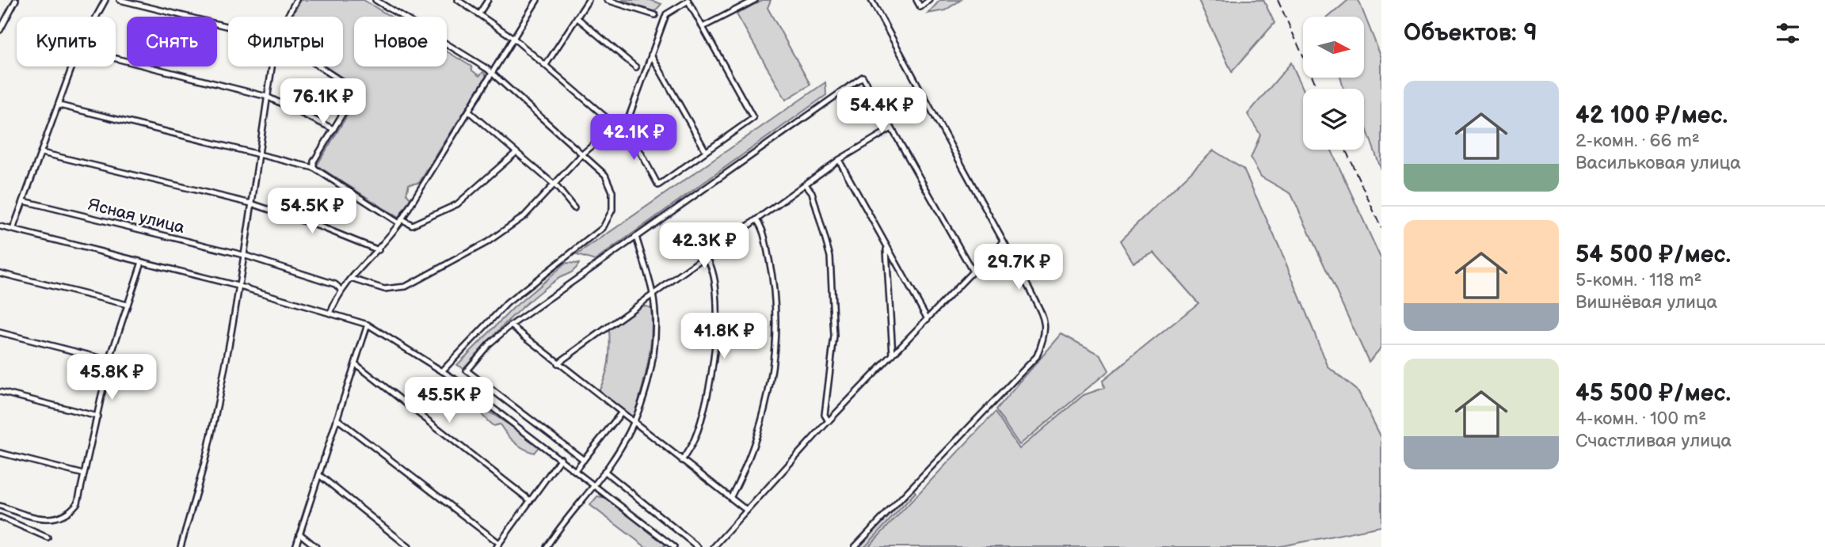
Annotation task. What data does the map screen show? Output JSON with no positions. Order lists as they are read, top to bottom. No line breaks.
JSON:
{"streets":{"street":["Ясная улица"]},"north":"right","page":{"heading":"Объектов: 9","chip":["Купить","Снять","Фильтры","Новое"],"list":[{"name":"42 100 ₽/мес.","note":"2-комн. · 66 m² · Васильковая улица"},{"name":"54 500 ₽/мес.","note":"5-комн. · 118 m² · Вишнёвая улица"},{"name":"45 500 ₽/мес.","note":"4-комн. · 100 m² · Счастливая улица"}],"price":["76.1K ₽","54.4K ₽","42.1K ₽","54.5K ₽","42.3K ₽","29.7K ₽","41.8K ₽","45.8K ₽","45.5K ₽"]}}
